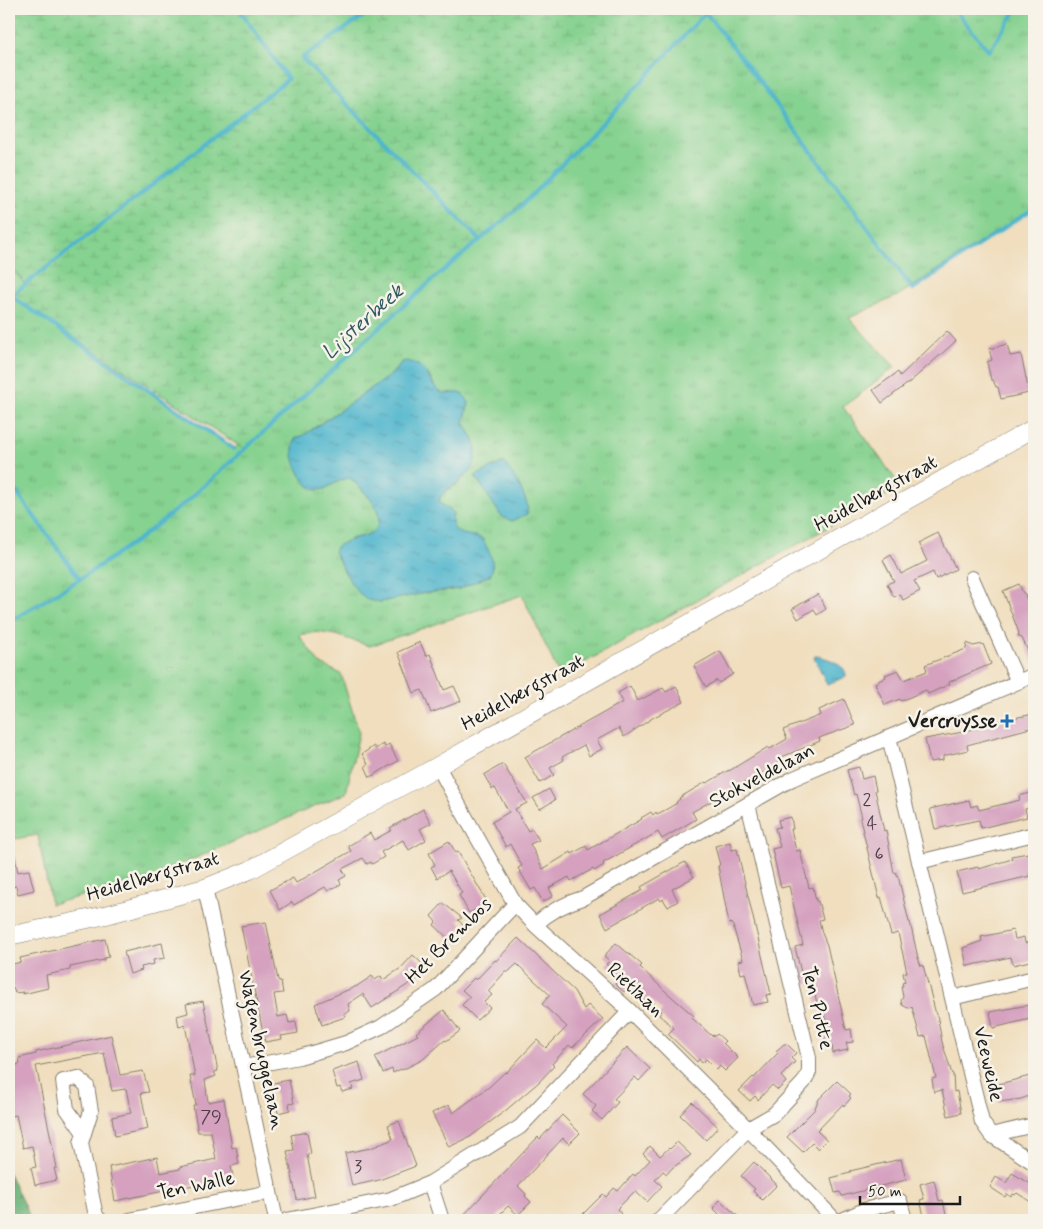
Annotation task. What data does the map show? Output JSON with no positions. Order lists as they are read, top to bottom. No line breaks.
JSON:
{"streets":{"main road":["Heidelbergstraat"],"street":["Stokveldelaan","Het Brembos","Rietlaan","Ten Putte","Wagenbruggelaan","Veeweide","Ten Walle"]},"crossings":[["Heidelbergstraat","Rietlaan"],["Heidelbergstraat","Wagenbruggelaan"],["Stokveldelaan","Rietlaan"],["Stokveldelaan","Ten Putte"],["Stokveldelaan","Veeweide"],["Het Brembos","Rietlaan"],["Het Brembos","Wagenbruggelaan"],["Rietlaan","Ten Putte"],["Wagenbruggelaan","Ten Walle"]],"water":["Lijsterbeek"],"places":{"health":["Vercruysse"]},"house_numbers":["2","4","6","79","3"],"scale_bar":"50 m"}
